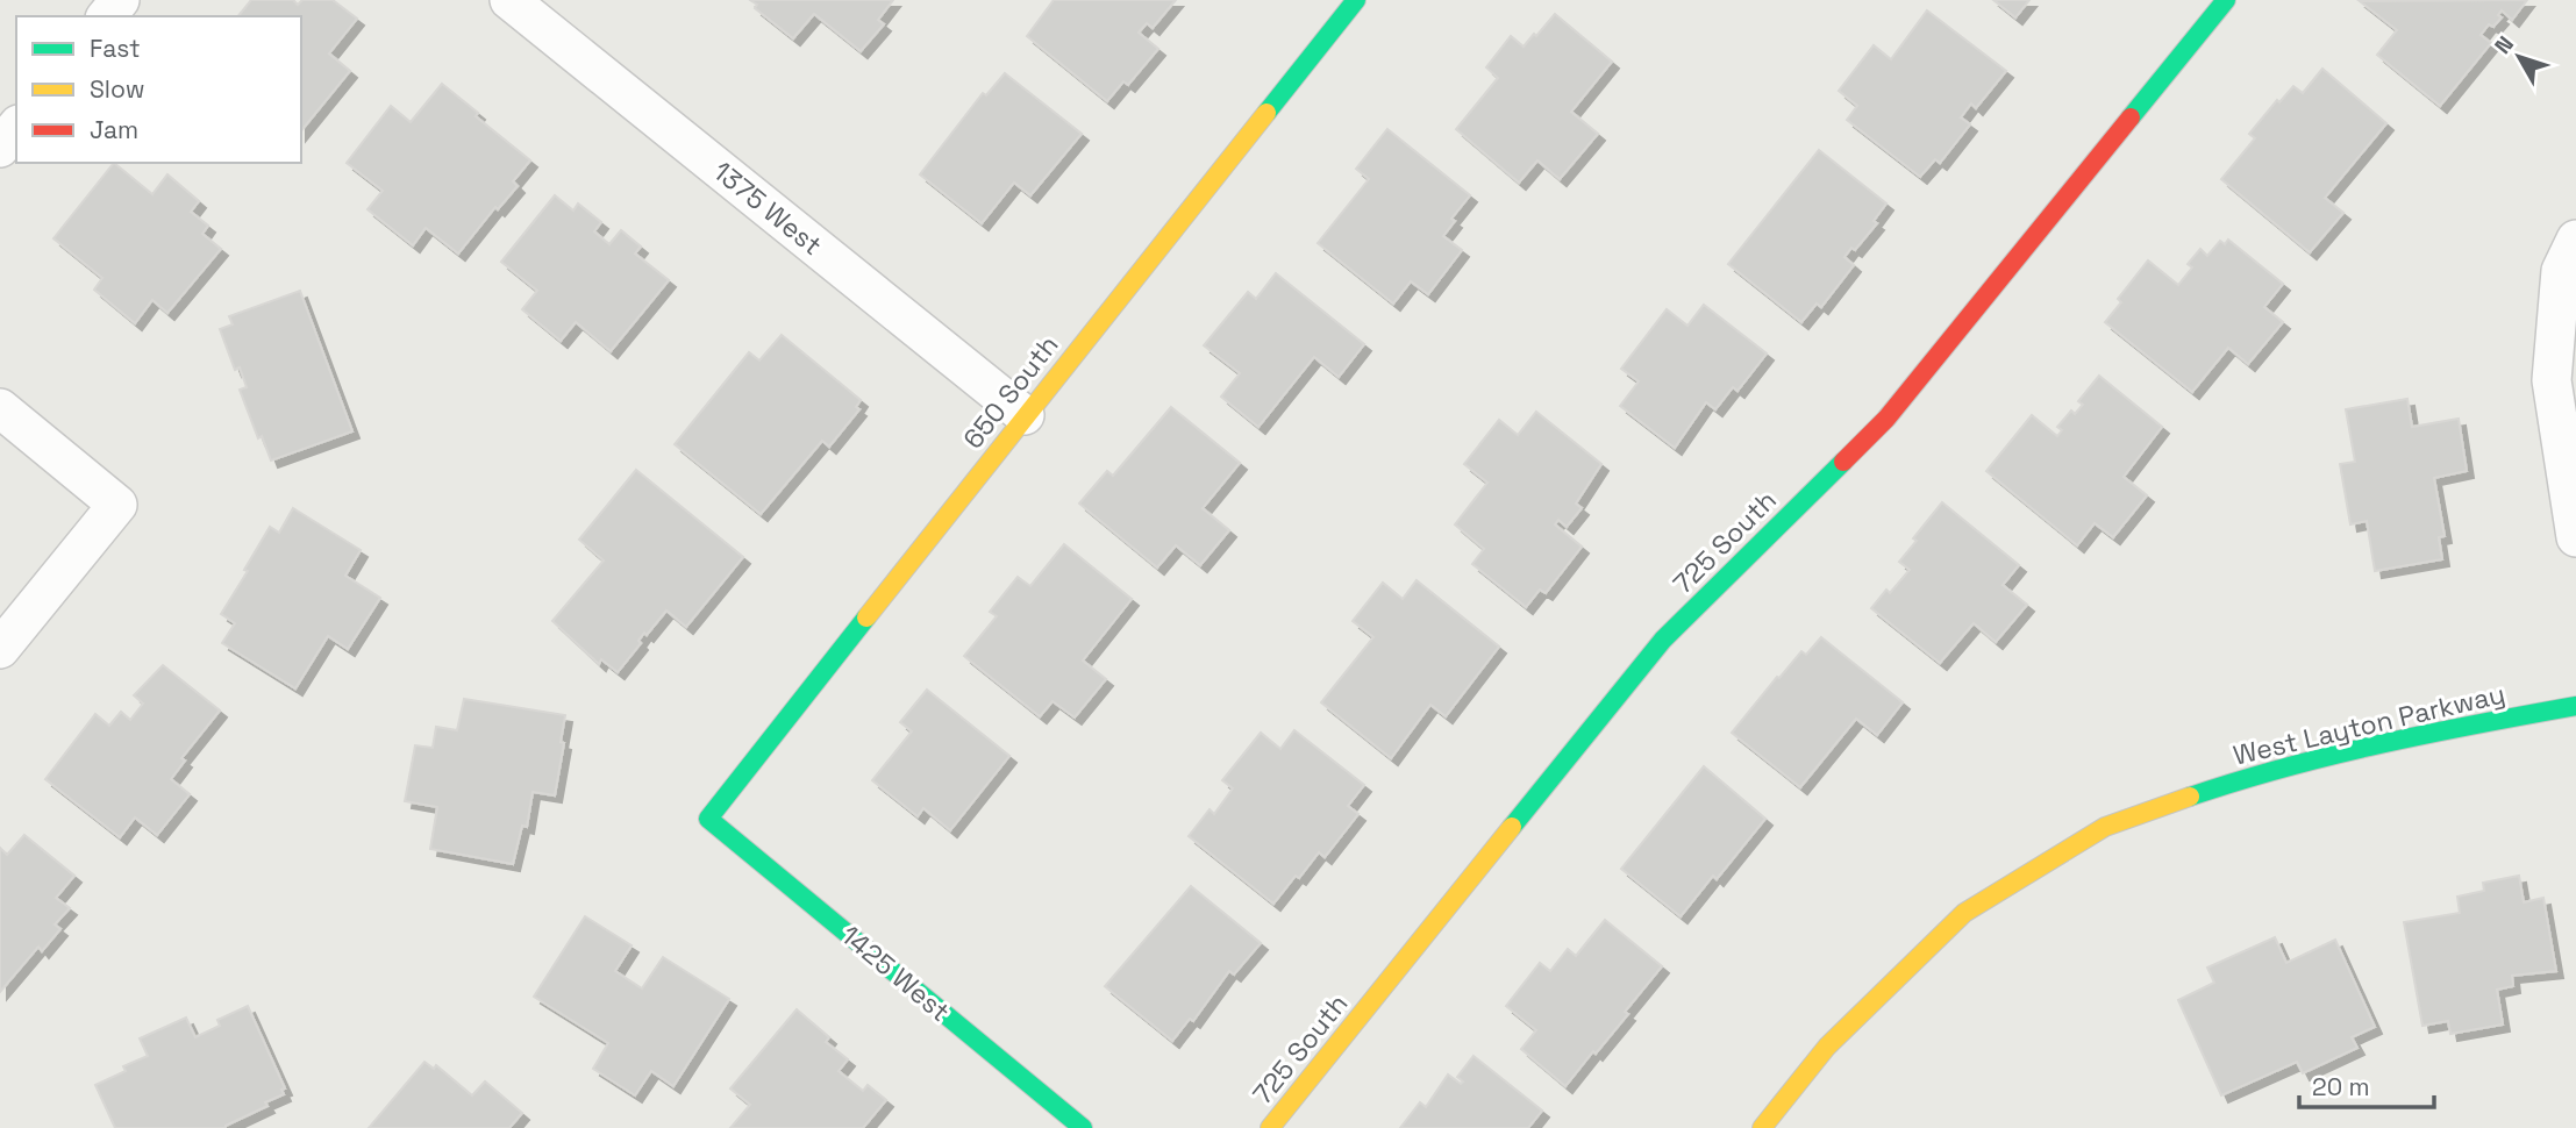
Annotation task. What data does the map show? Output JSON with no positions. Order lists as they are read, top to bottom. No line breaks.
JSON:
{"streets":{"street":["1375 West","650 South","725 South","West Layton Parkway","1425 West"]},"crossings":[["1375 West","650 South"],["650 South","1425 West"]],"legend":["Fast","Slow","Jam"],"scale_bar":"20 m","north":"top left"}
